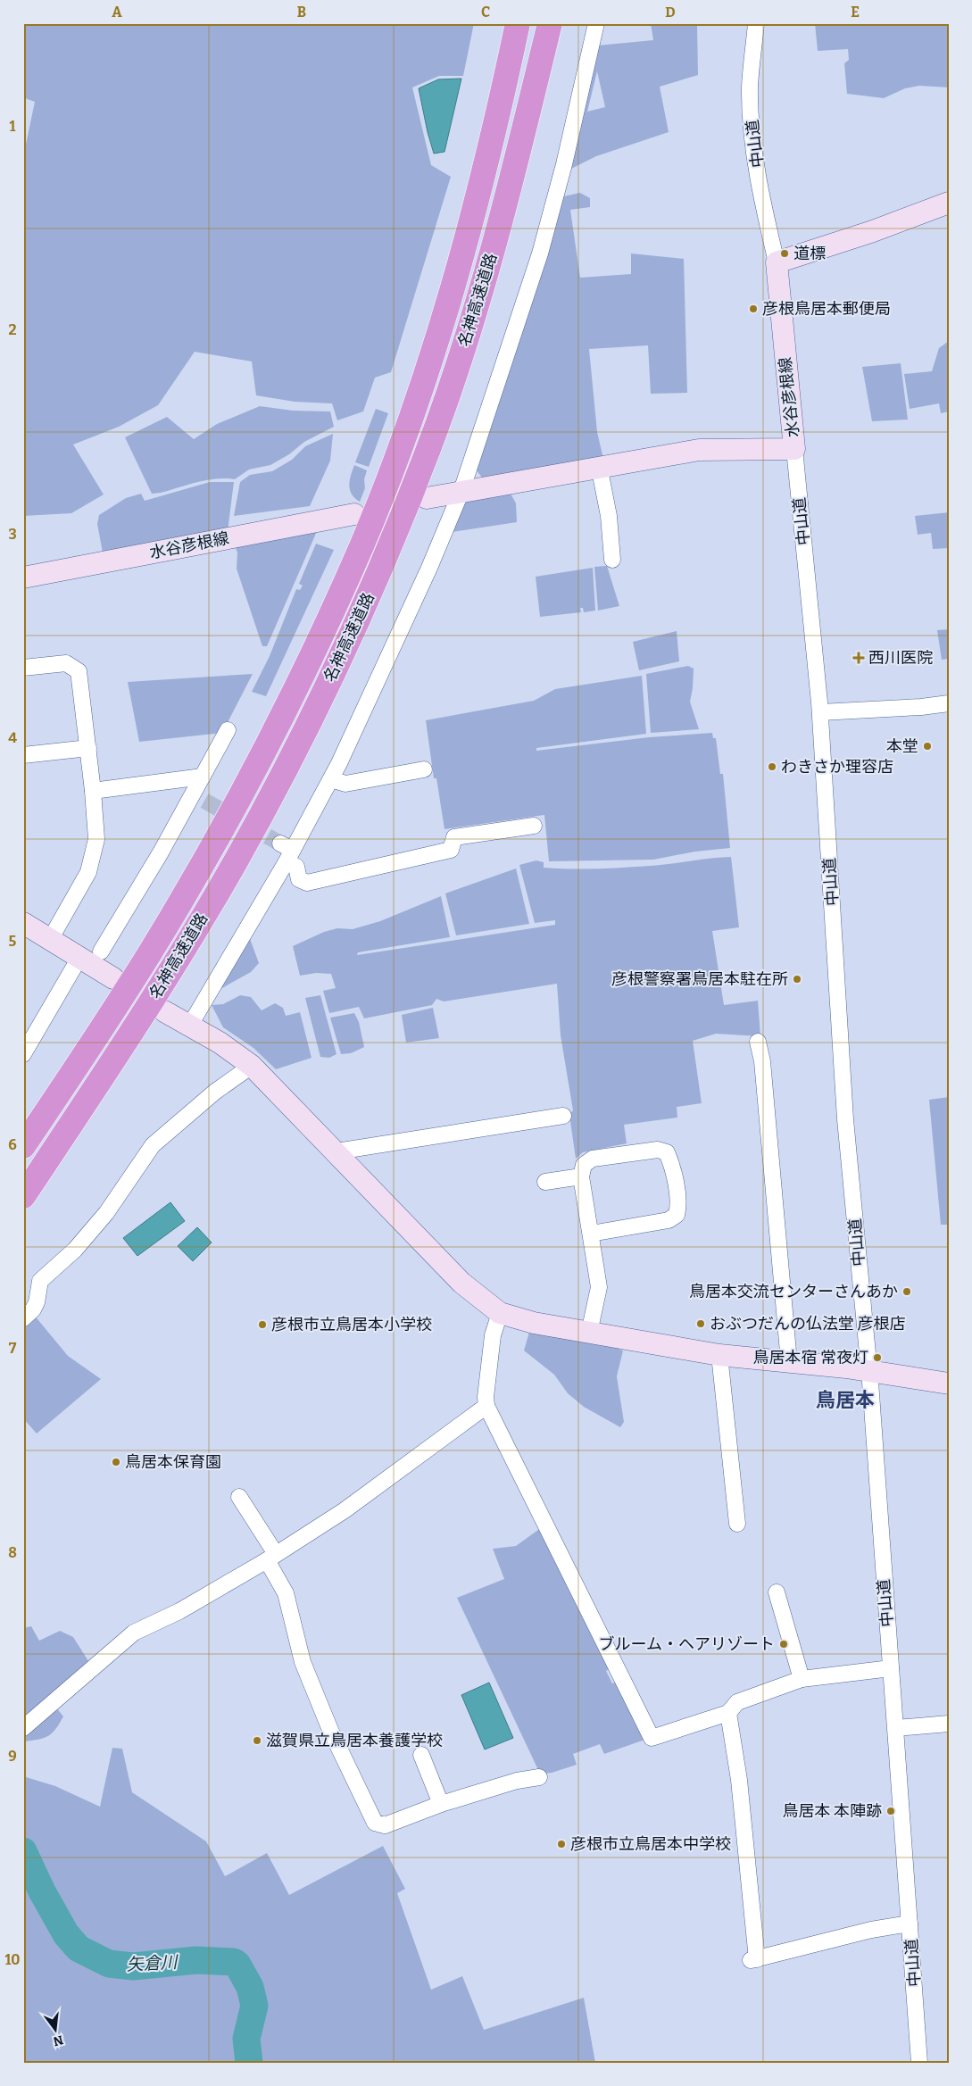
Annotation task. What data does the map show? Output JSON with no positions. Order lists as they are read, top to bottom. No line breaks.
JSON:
{"streets":{"highway":["名神高速道路"],"main road":["水谷彦根線"],"street":["中山道"]},"crossings":[["中山道","水谷彦根線"]],"districts":["鳥居本"],"water":["矢倉川"],"places":{"other":["道標","彦根鳥居本郵便局","本堂","わきさか理容店","彦根警察署鳥居本駐在所","鳥居本交流センターさんあか","おぶつだんの仏法堂 彦根店","彦根市立鳥居本小学校","鳥居本宿 常夜灯","鳥居本保育園","ブルーム・ヘアリゾート","滋賀県立鳥居本養護学校","鳥居本 本陣跡","彦根市立鳥居本中学校"],"health":["西川医院"]},"north":"bottom","grid":{"columns":["A","B","C","D","E"],"rows":["1","2","3","4","5","6","7","8","9","10"]}}
